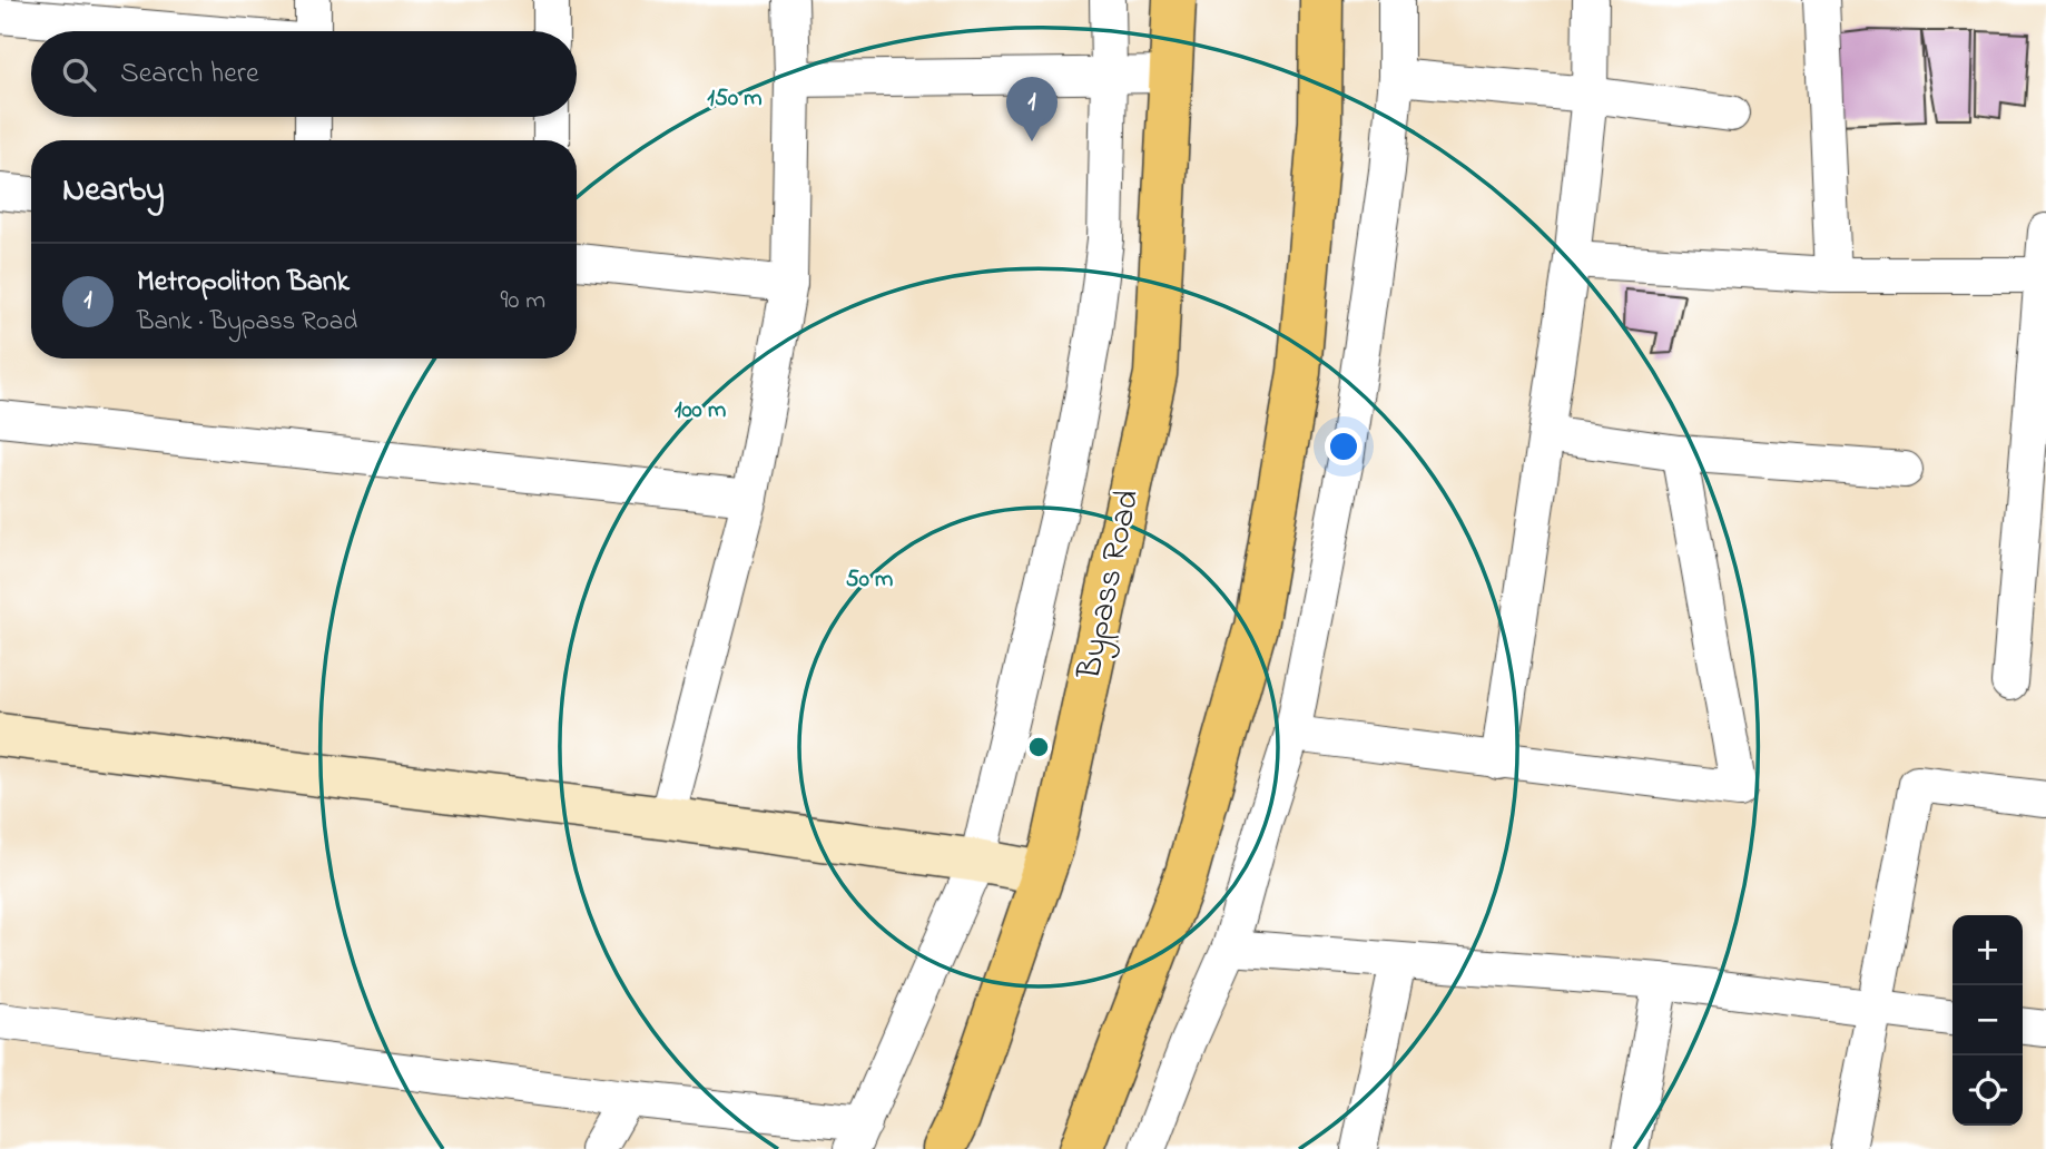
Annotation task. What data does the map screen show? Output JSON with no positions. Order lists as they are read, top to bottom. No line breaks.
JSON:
{"streets":{"main road":["Bypass Road"]},"page":{"search":"Search here","pins":"1","heading":"Nearby","list":[{"mark":"1","name":"Metropoliton Bank","note":"Bank · Bypass Road","value":"90 m"}],"map_buttons":["+","−"]},"rings":["150 m","100 m","50 m"]}
